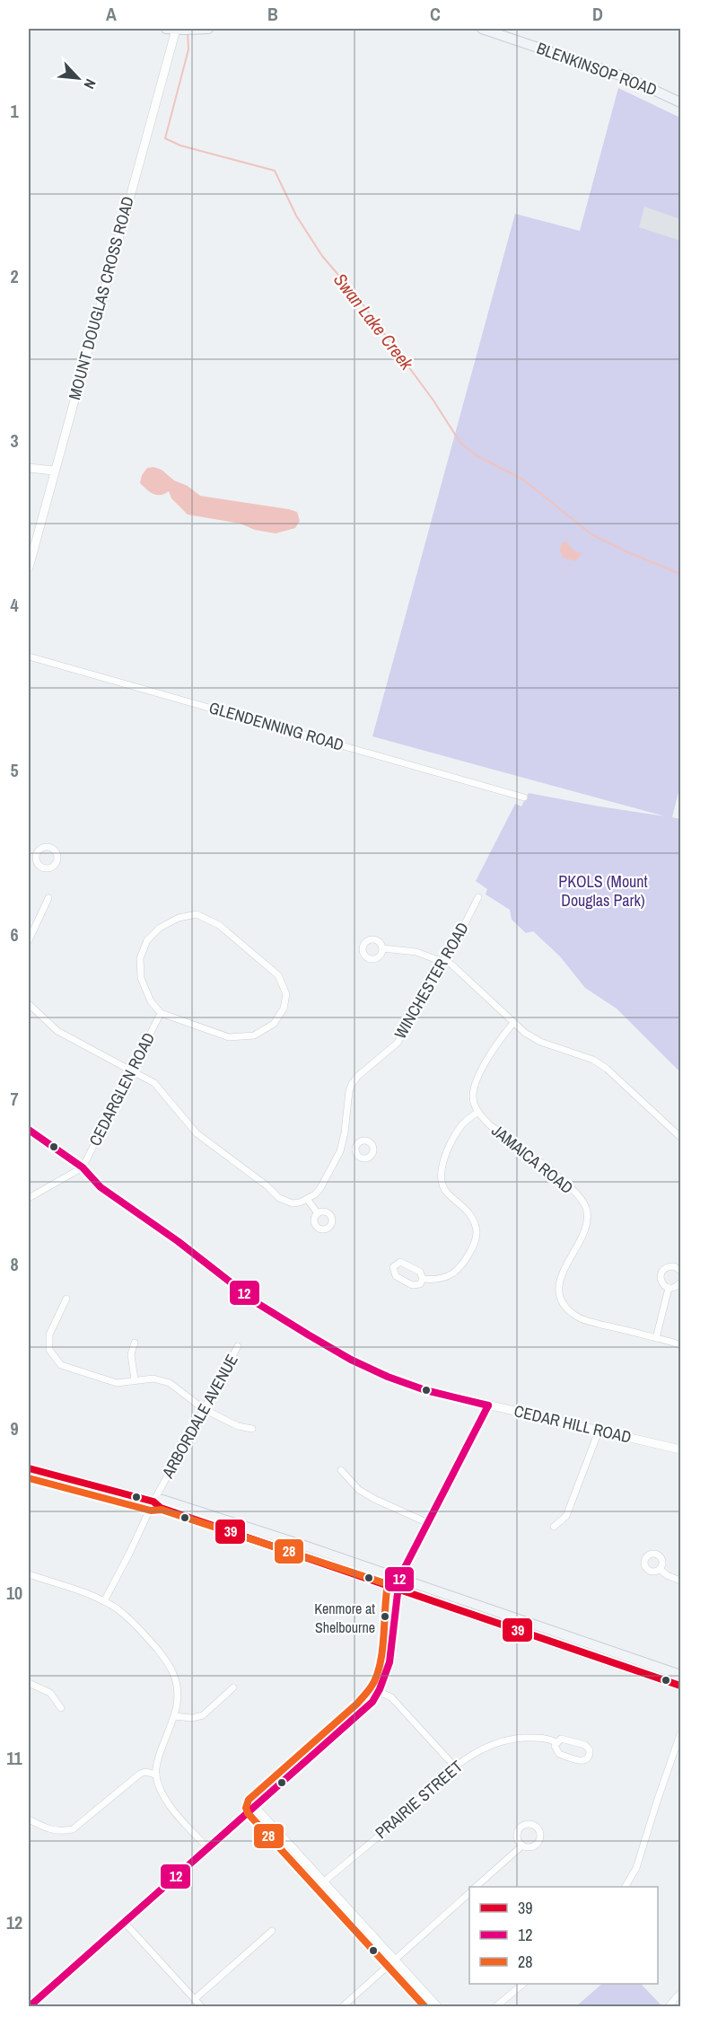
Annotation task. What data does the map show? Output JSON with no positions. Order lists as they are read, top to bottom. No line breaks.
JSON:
{"streets":{"main road":["BLENKINSOP ROAD"],"street":["MOUNT DOUGLAS CROSS ROAD","GLENDENNING ROAD","WINCHESTER ROAD","CEDARGLEN ROAD","JAMAICA ROAD","ARBORDALE AVENUE","CEDAR HILL ROAD","PRAIRIE STREET"]},"crossings":[["CEDARGLEN ROAD","CEDAR HILL ROAD"]],"water":["Swan Lake Creek"],"parks":["PKOLS (Mount Douglas Park)"],"places":["Kenmore at Shelbourne"],"lines":["transit line 12","transit line 39","transit line 28"],"legend":["39","12","28"],"north":"bottom right","grid":{"columns":["A","B","C","D"],"rows":["1","2","3","4","5","6","7","8","9","10","11","12"]}}
